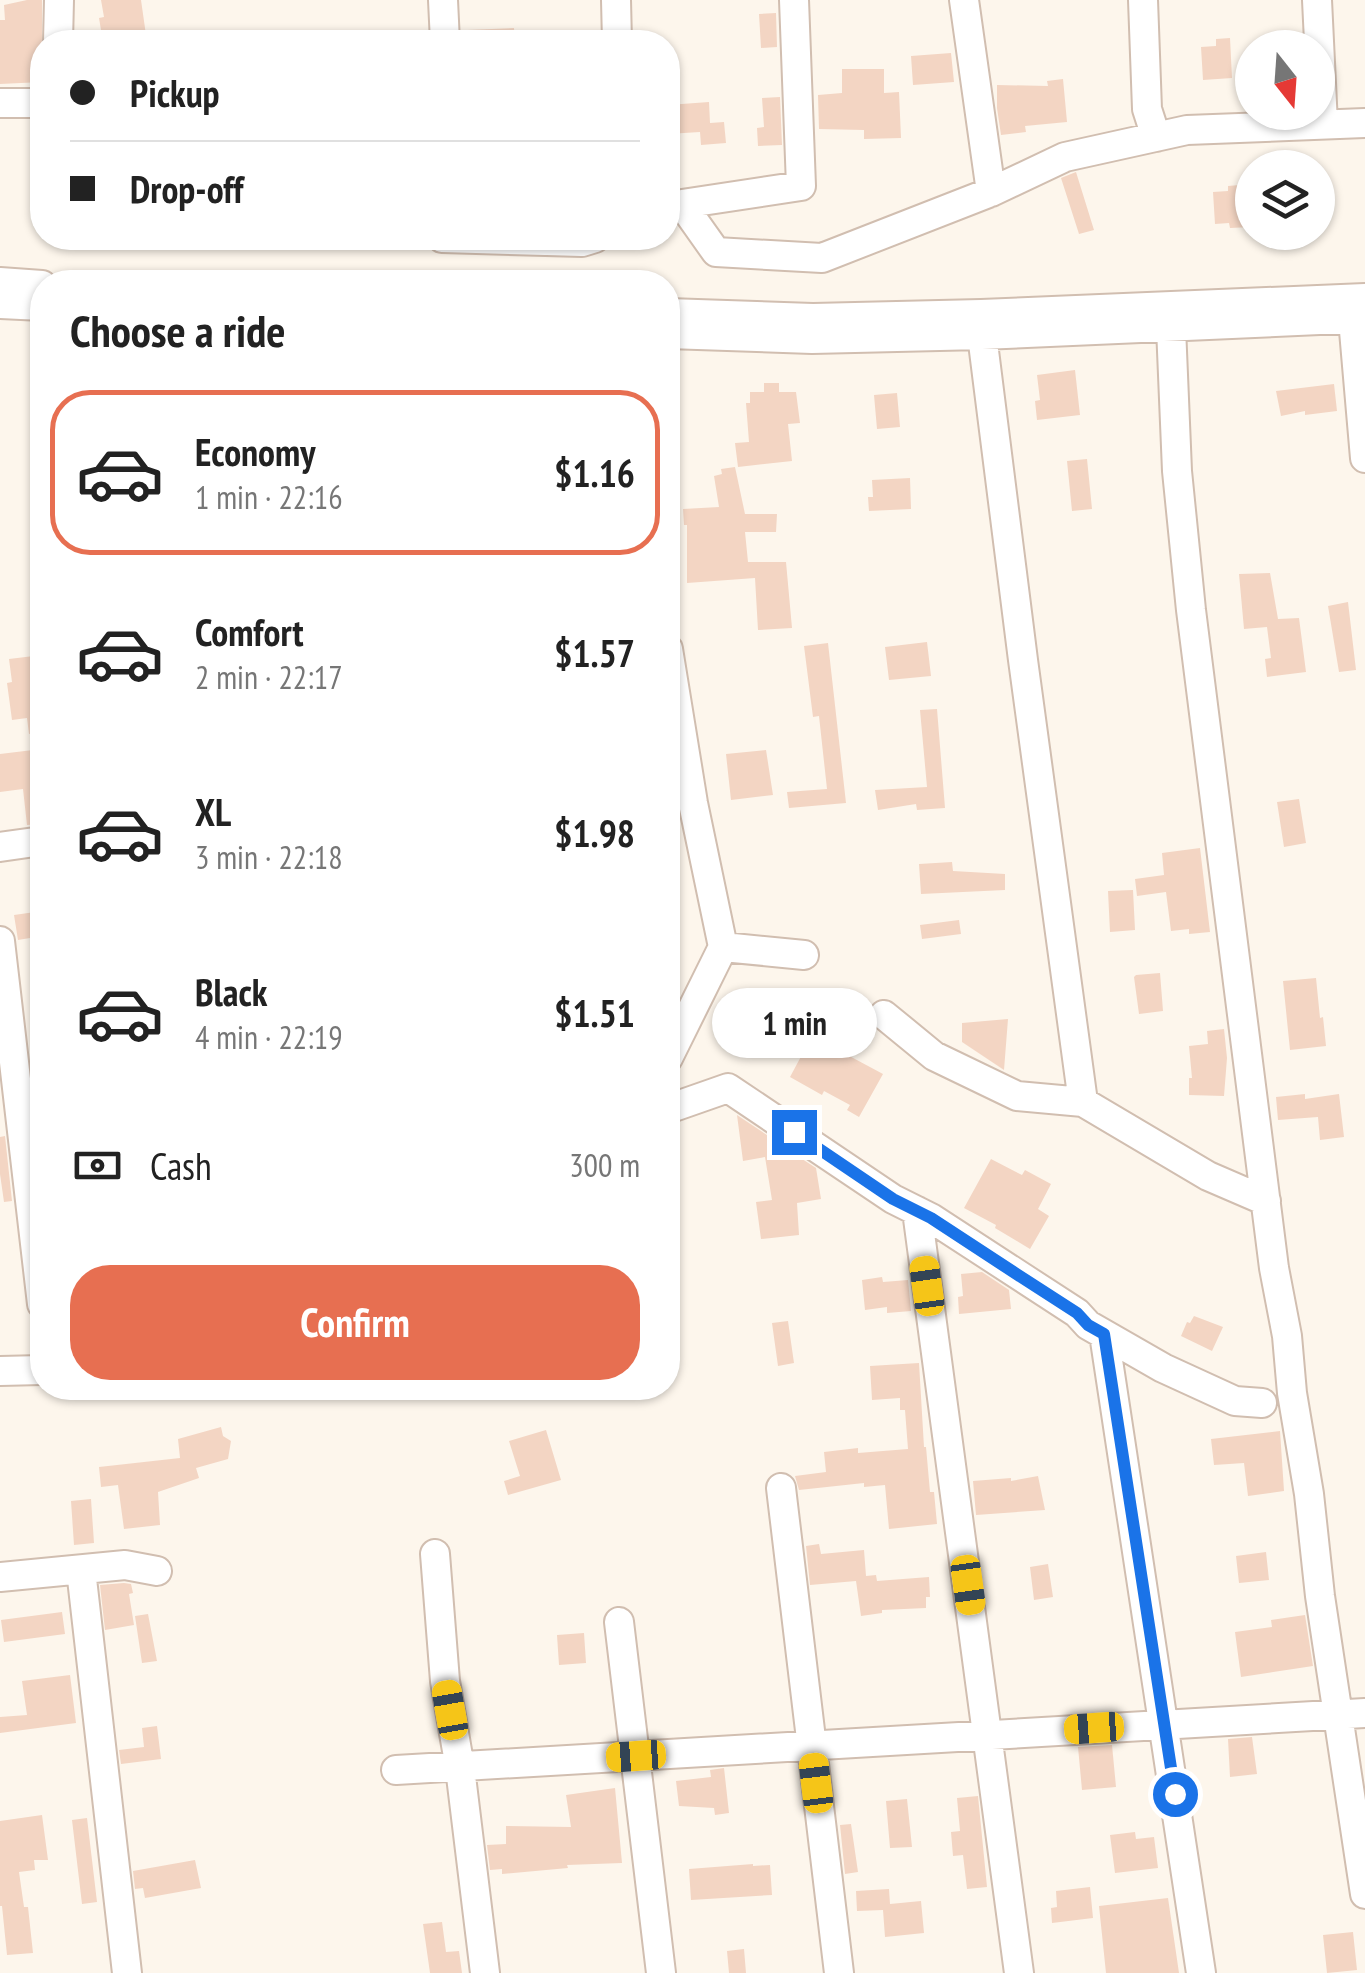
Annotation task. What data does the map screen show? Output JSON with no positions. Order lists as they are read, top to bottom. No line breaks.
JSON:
{"north":"bottom","page":{"banner":["Pickup","Drop-off"],"heading":"Choose a ride","list":[{"name":"Economy","note":"1 min · 22:16","value":"$1.16"},{"name":"Comfort","note":"2 min · 22:17","value":"$1.57"},{"name":"XL","note":"3 min · 22:18","value":"$1.98"},{"name":"Black","note":"4 min · 22:19","value":"$1.51"}],"bubble":"1 min","pay":["Cash","300 m"],"buttons":"Confirm"}}
